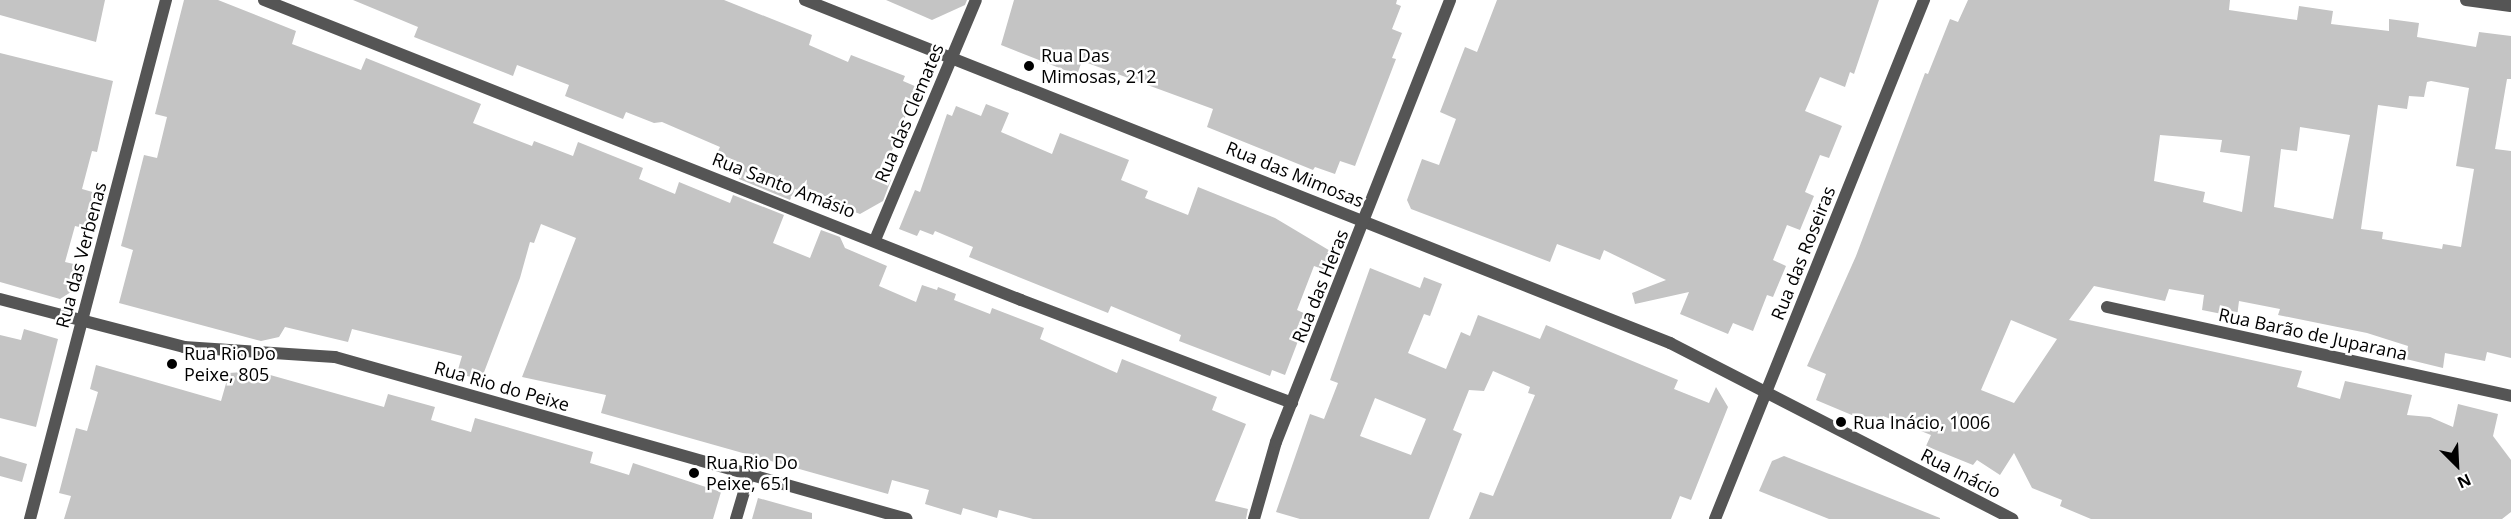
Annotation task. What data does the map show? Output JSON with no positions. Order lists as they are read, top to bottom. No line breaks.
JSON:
{"streets":{"street":["Rua das Clemates","Rua das Mimosas","Rua Santo Amásio","Rua das Roseiras","Rua das Verbenas","Rua das Heras","Rua Barão de Juparana","Rua Rio do Peixe","Rua Inácio"]},"crossings":[["Rua das Clemates","Rua das Mimosas"],["Rua das Clemates","Rua Santo Amásio"],["Rua das Mimosas","Rua das Roseiras"],["Rua das Mimosas","Rua das Heras"],["Rua das Mimosas","Rua Inácio"],["Rua Santo Amásio","Rua das Heras"],["Rua das Roseiras","Rua Inácio"],["Rua das Verbenas","Rua Rio do Peixe"]],"places":["Rua Das Mimosas, 212","Rua Rio Do Peixe, 805","Rua Inácio, 1006","Rua Rio Do Peixe, 651"],"north":"bottom right"}
